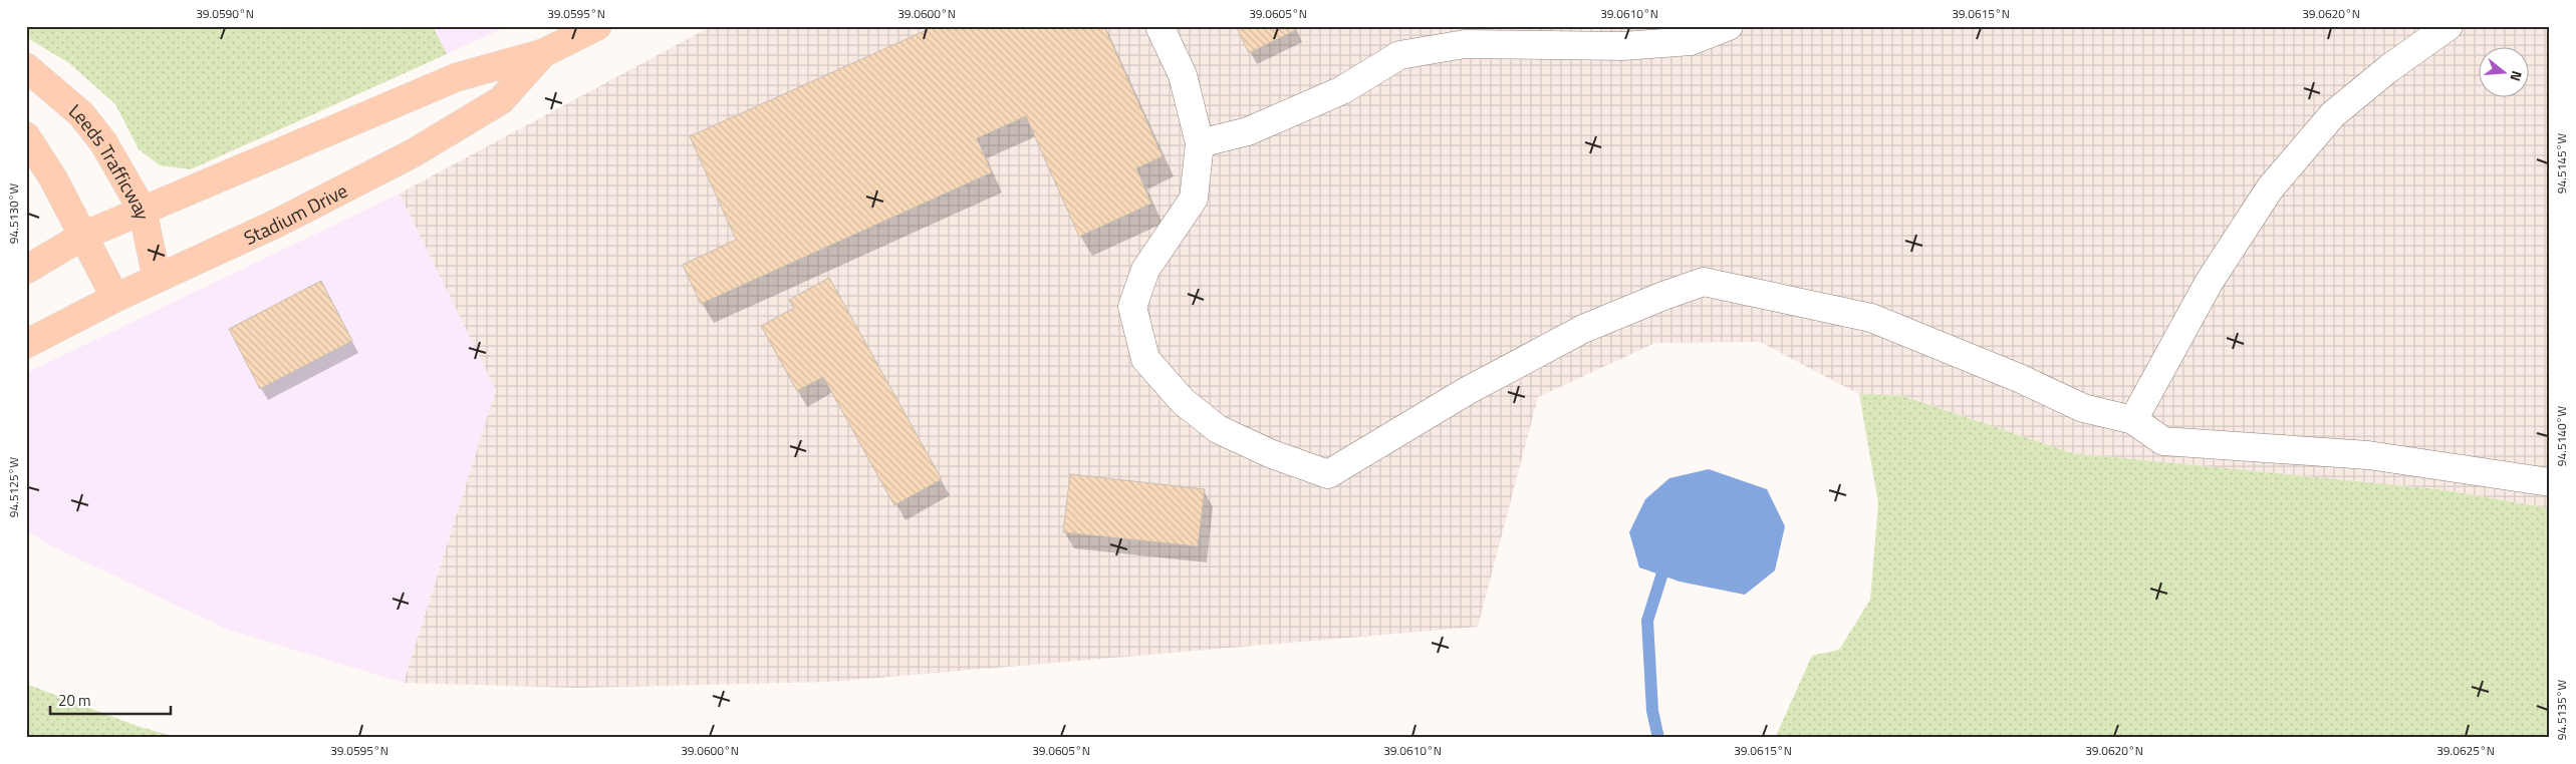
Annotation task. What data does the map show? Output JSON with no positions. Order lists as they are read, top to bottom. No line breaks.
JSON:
{"streets":{"main road":["Leeds Trafficway","Stadium Drive"]},"crossings":[["Leeds Trafficway","Stadium Drive"]],"scale_bar":"20 m","north":"right","coordinates":["39.0590°N","39.0595°N","39.0600°N","39.0605°N","39.0610°N","39.0615°N","39.0620°N","94.5145°W","94.5130°W","94.5140°W","94.5125°W","94.5135°W","39.0625°N"]}
